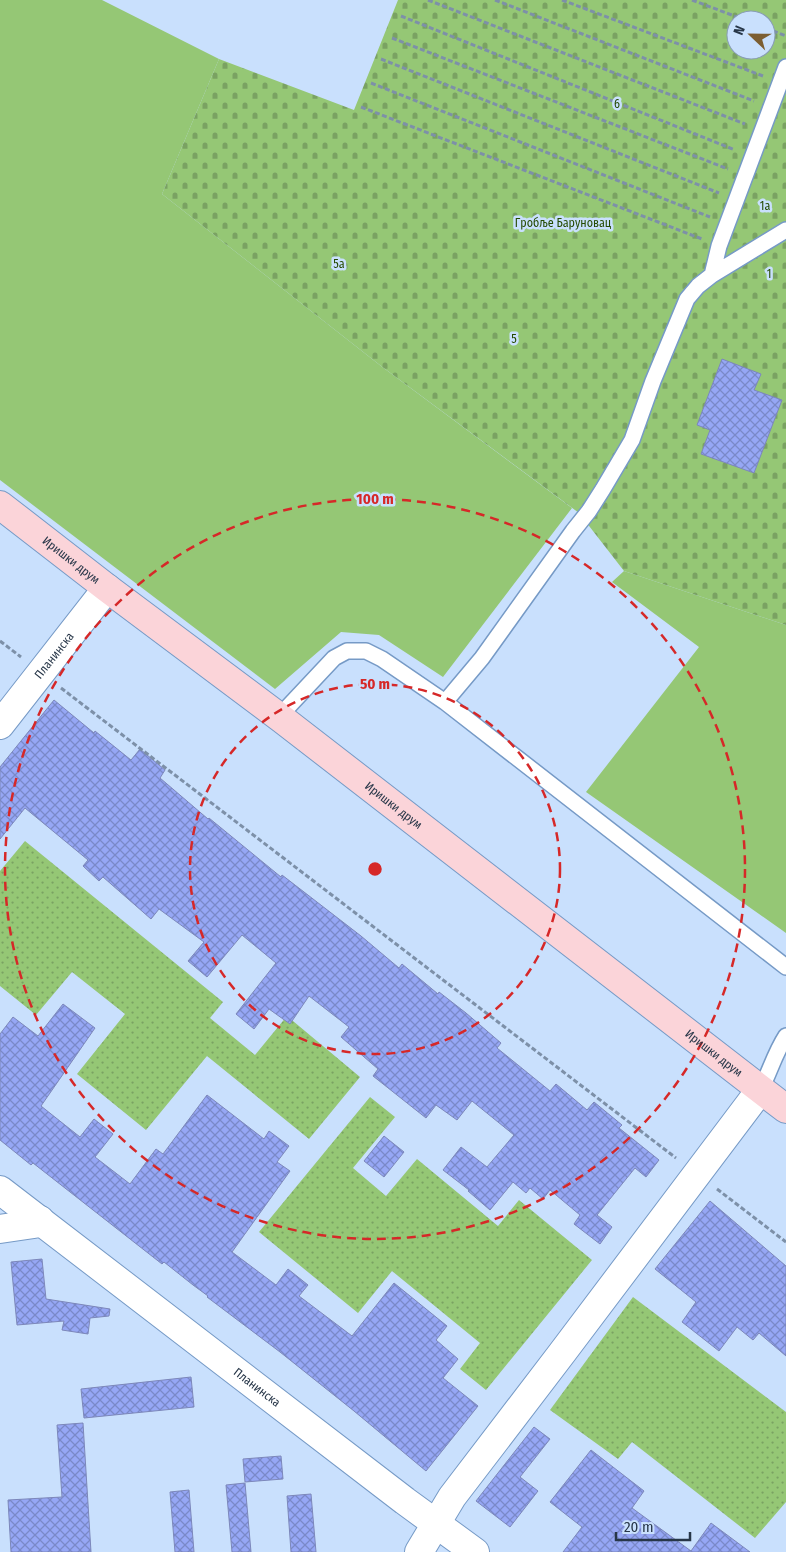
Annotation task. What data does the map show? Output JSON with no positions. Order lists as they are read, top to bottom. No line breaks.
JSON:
{"streets":{"street":["Иришки друм","Планинска"]},"crossings":[["Иришки друм","Планинска"]],"parks":["6","1a","Гробље Баруновац","5a","1","5"],"scale_bar":"20 m","north":"left","rings":["100 m","50 m"]}
